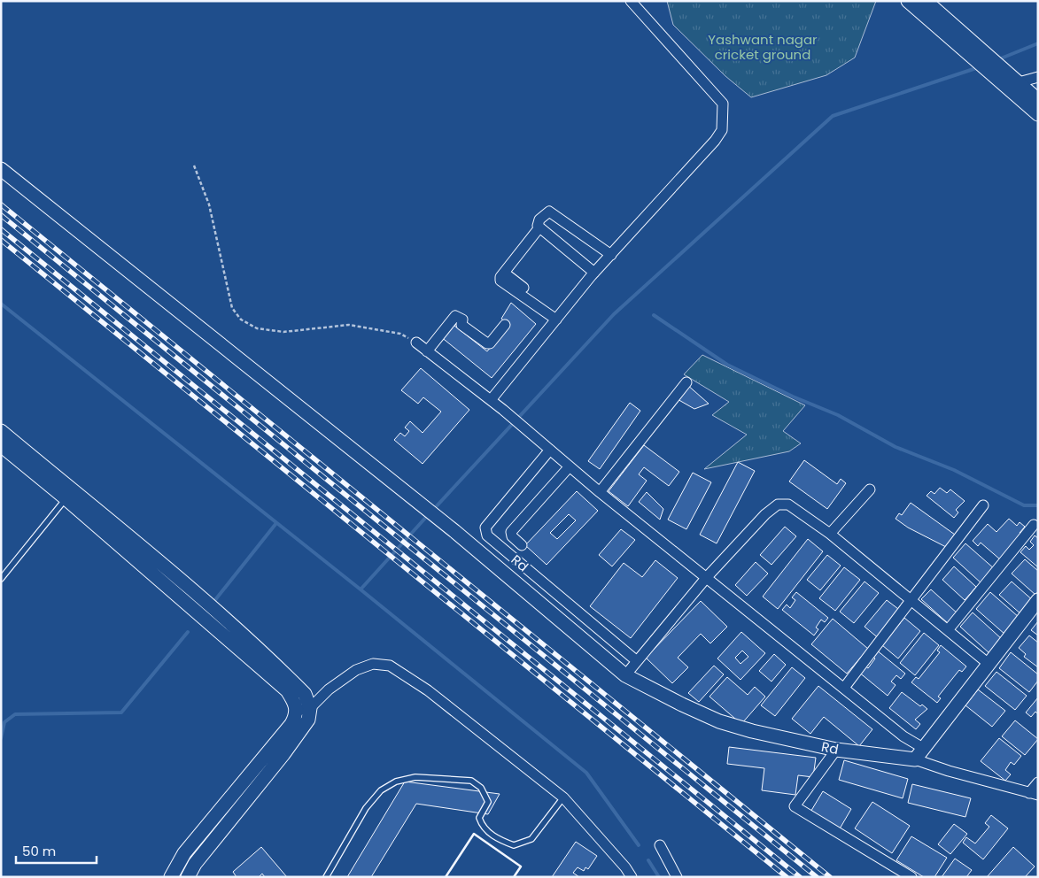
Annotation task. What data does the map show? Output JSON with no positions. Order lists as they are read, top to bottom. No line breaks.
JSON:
{"streets":{"street":["Rd"]},"parks":["Yashwant nagar cricket ground"],"scale_bar":"50 m"}
